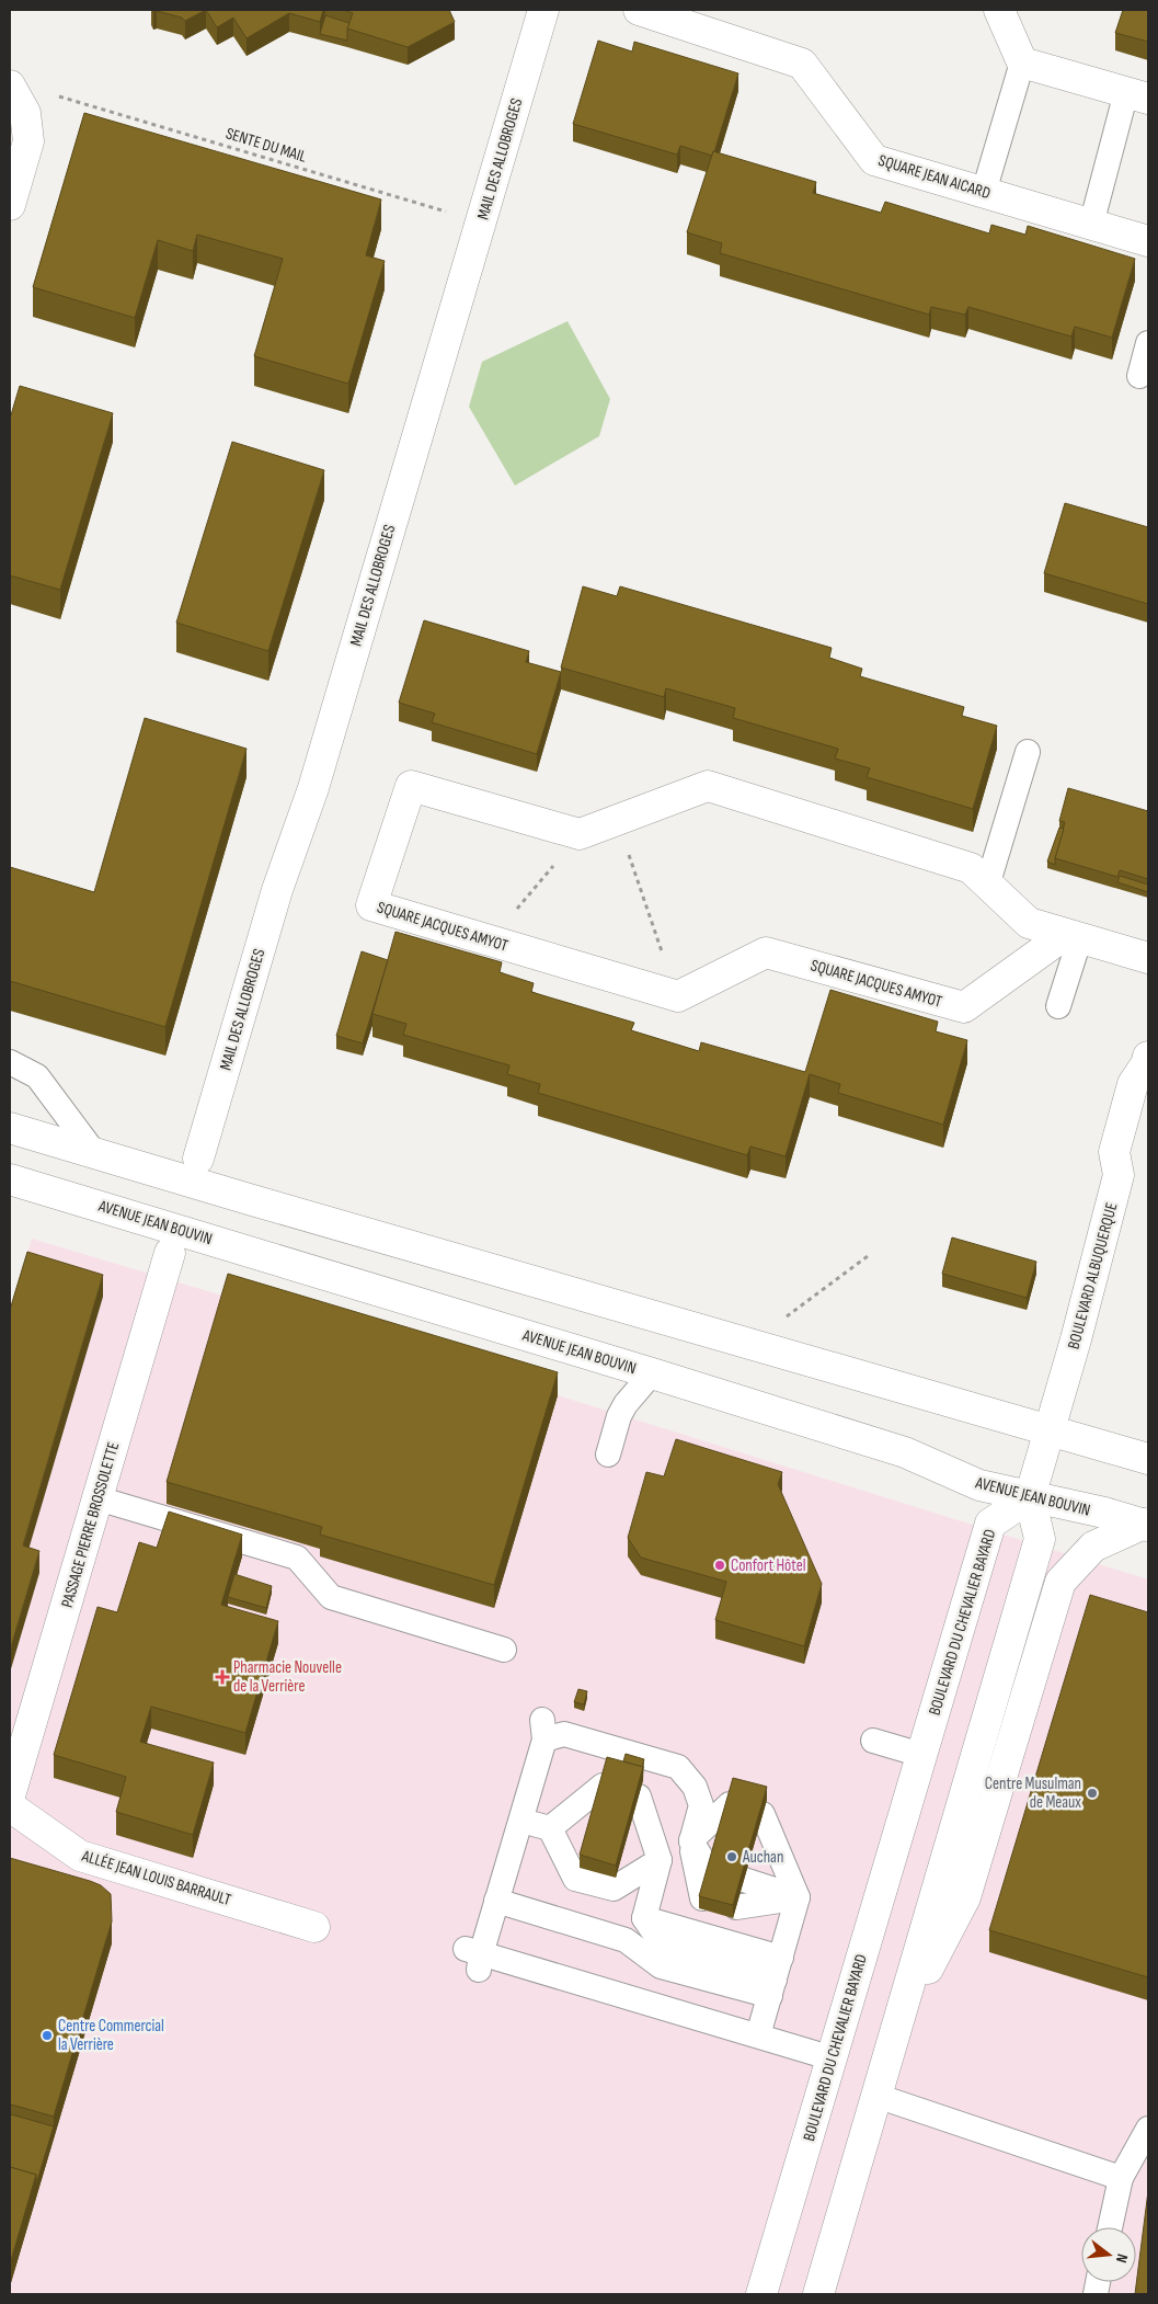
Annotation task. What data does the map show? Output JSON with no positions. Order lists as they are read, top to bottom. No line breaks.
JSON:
{"streets":{"street":["MAIL DES ALLOBROGES","SQUARE JEAN AICARD","SQUARE JACQUES AMYOT","AVENUE JEAN BOUVIN","BOULEVARD ALBUQUERQUE","PASSAGE PIERRE BROSSOLETTE","BOULEVARD DU CHEVALIER BAYARD","ALLÉE JEAN LOUIS BARRAULT"],"path":["SENTE DU MAIL"]},"crossings":[["SENTE DU MAIL","MAIL DES ALLOBROGES"],["AVENUE JEAN BOUVIN","BOULEVARD ALBUQUERQUE"],["AVENUE JEAN BOUVIN","BOULEVARD DU CHEVALIER BAYARD"],["BOULEVARD ALBUQUERQUE","BOULEVARD DU CHEVALIER BAYARD"]],"places":{"other":["Confort Hôtel","Centre Musulman de Meaux","Auchan","Centre Commercial la Verrière"],"health":["Pharmacie Nouvelle de la Verrière"]},"north":"right"}
